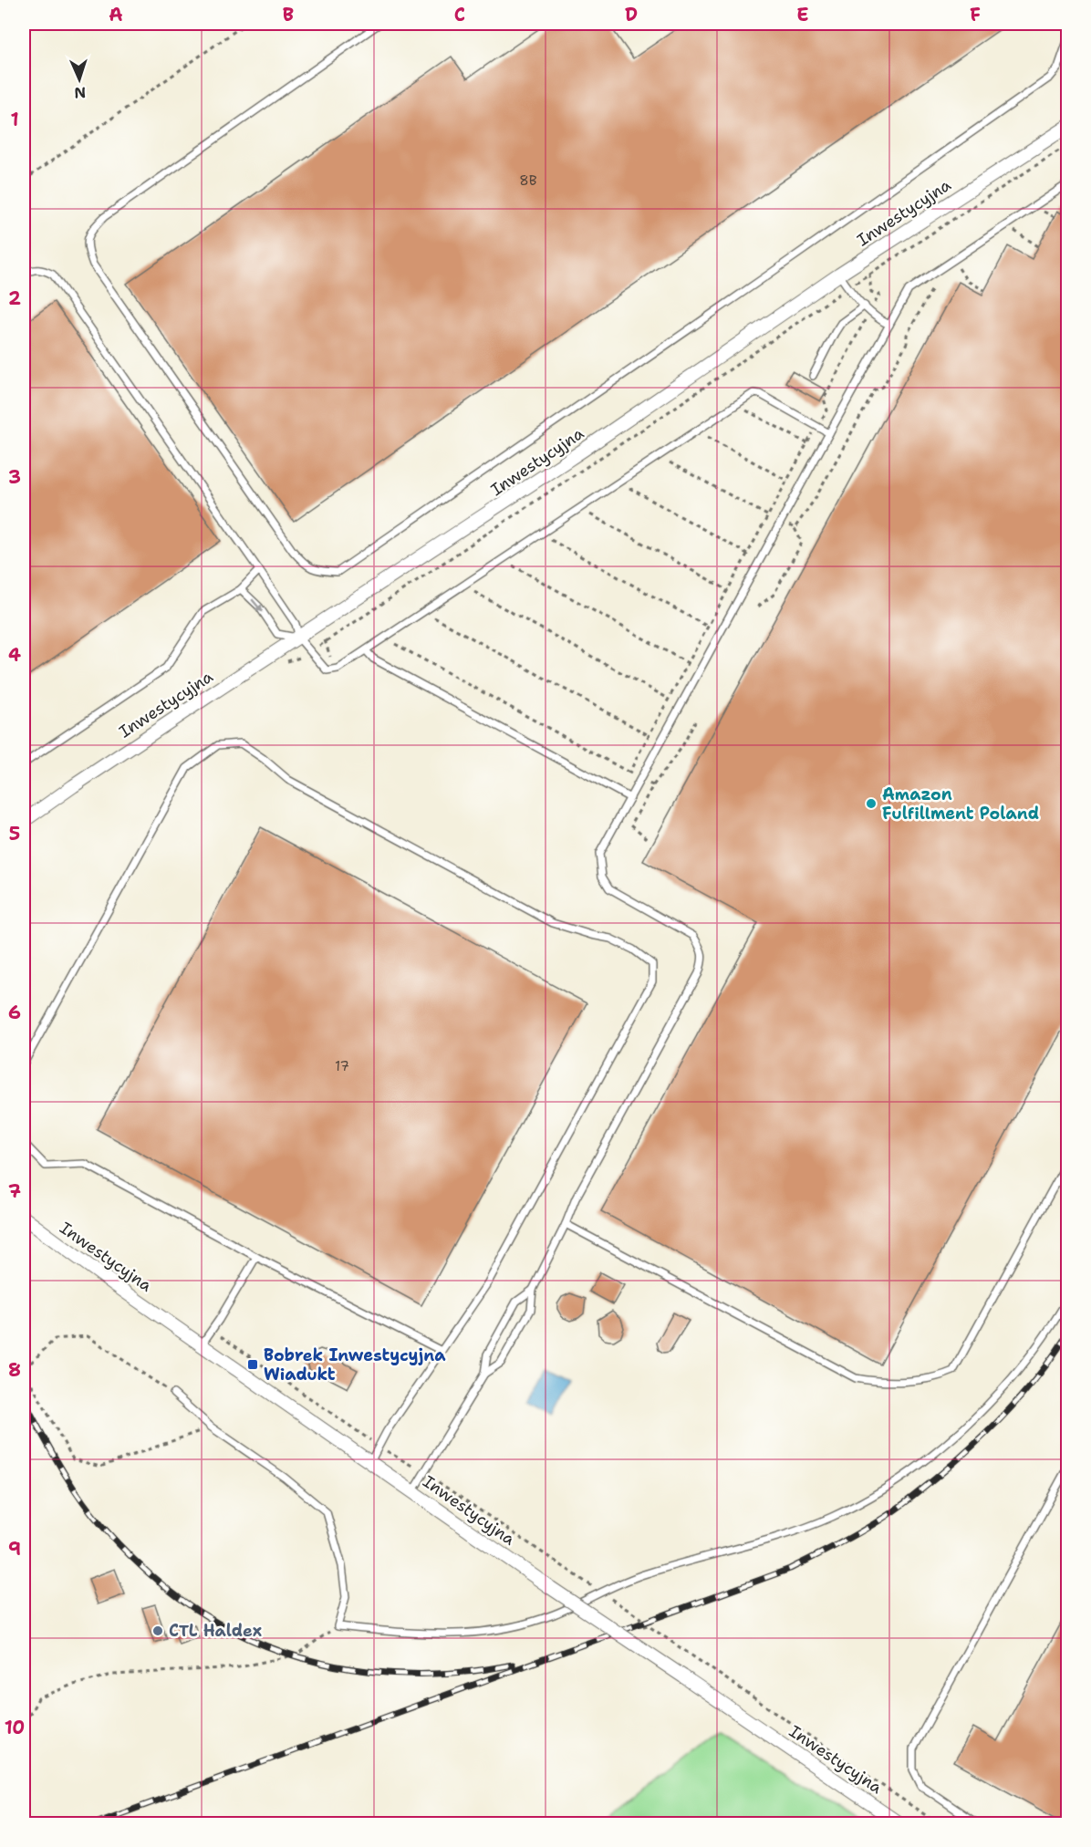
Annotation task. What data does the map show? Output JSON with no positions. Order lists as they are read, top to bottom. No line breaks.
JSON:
{"streets":{"street":["Inwestycyjna"]},"places":{"other":["Amazon Fulfillment Poland","CTL Haldex"],"transit":["Bobrek Inwestycyjna Wiadukt"]},"house_numbers":["8B","17"],"north":"bottom","grid":{"columns":["A","B","C","D","E","F"],"rows":["1","2","3","4","5","6","7","8","9","10"]}}
